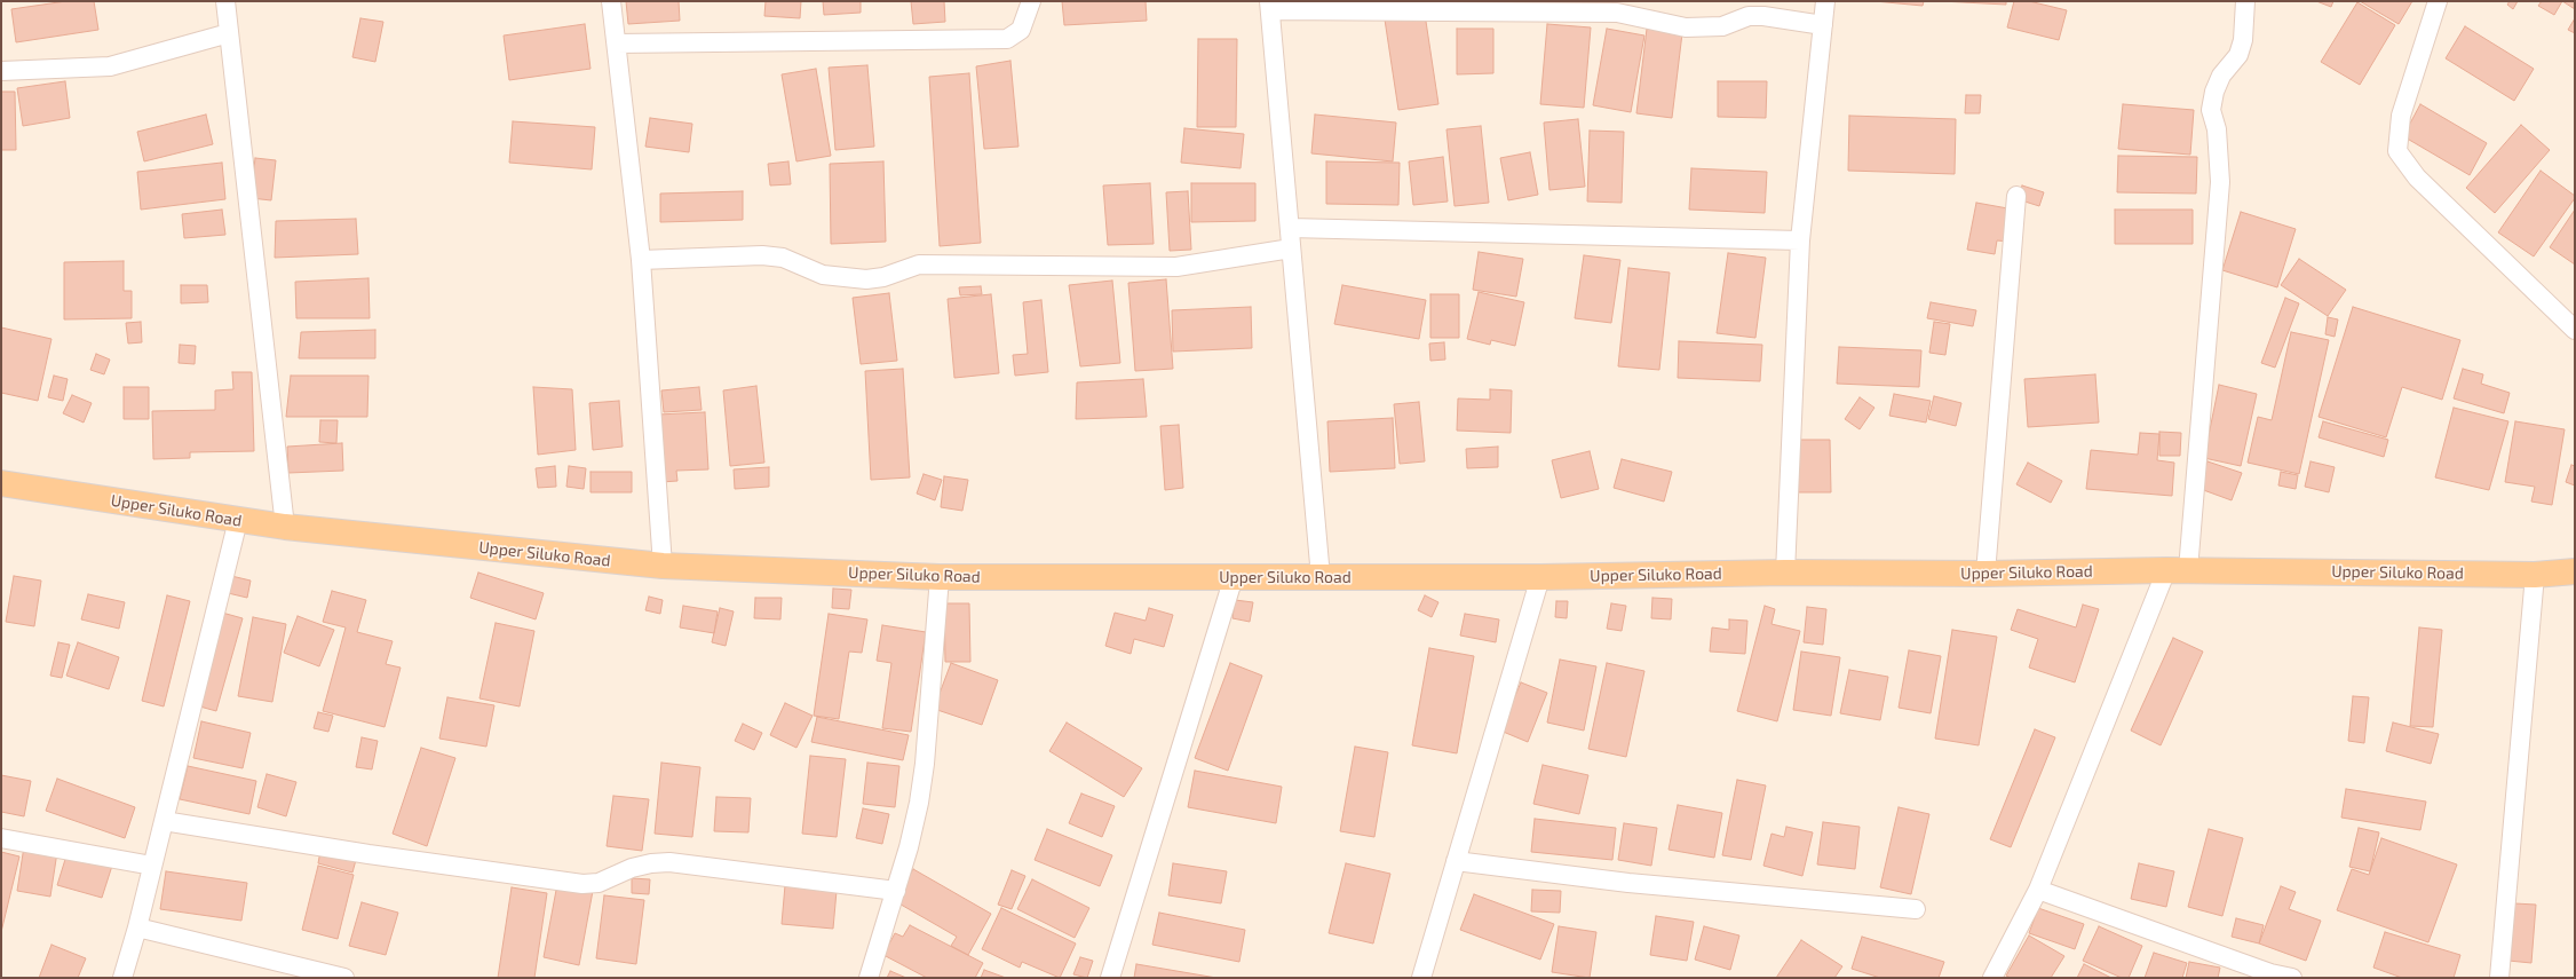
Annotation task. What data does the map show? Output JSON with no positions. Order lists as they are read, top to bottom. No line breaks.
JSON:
{"streets":{"main road":["Upper Siluko Road"]}}
